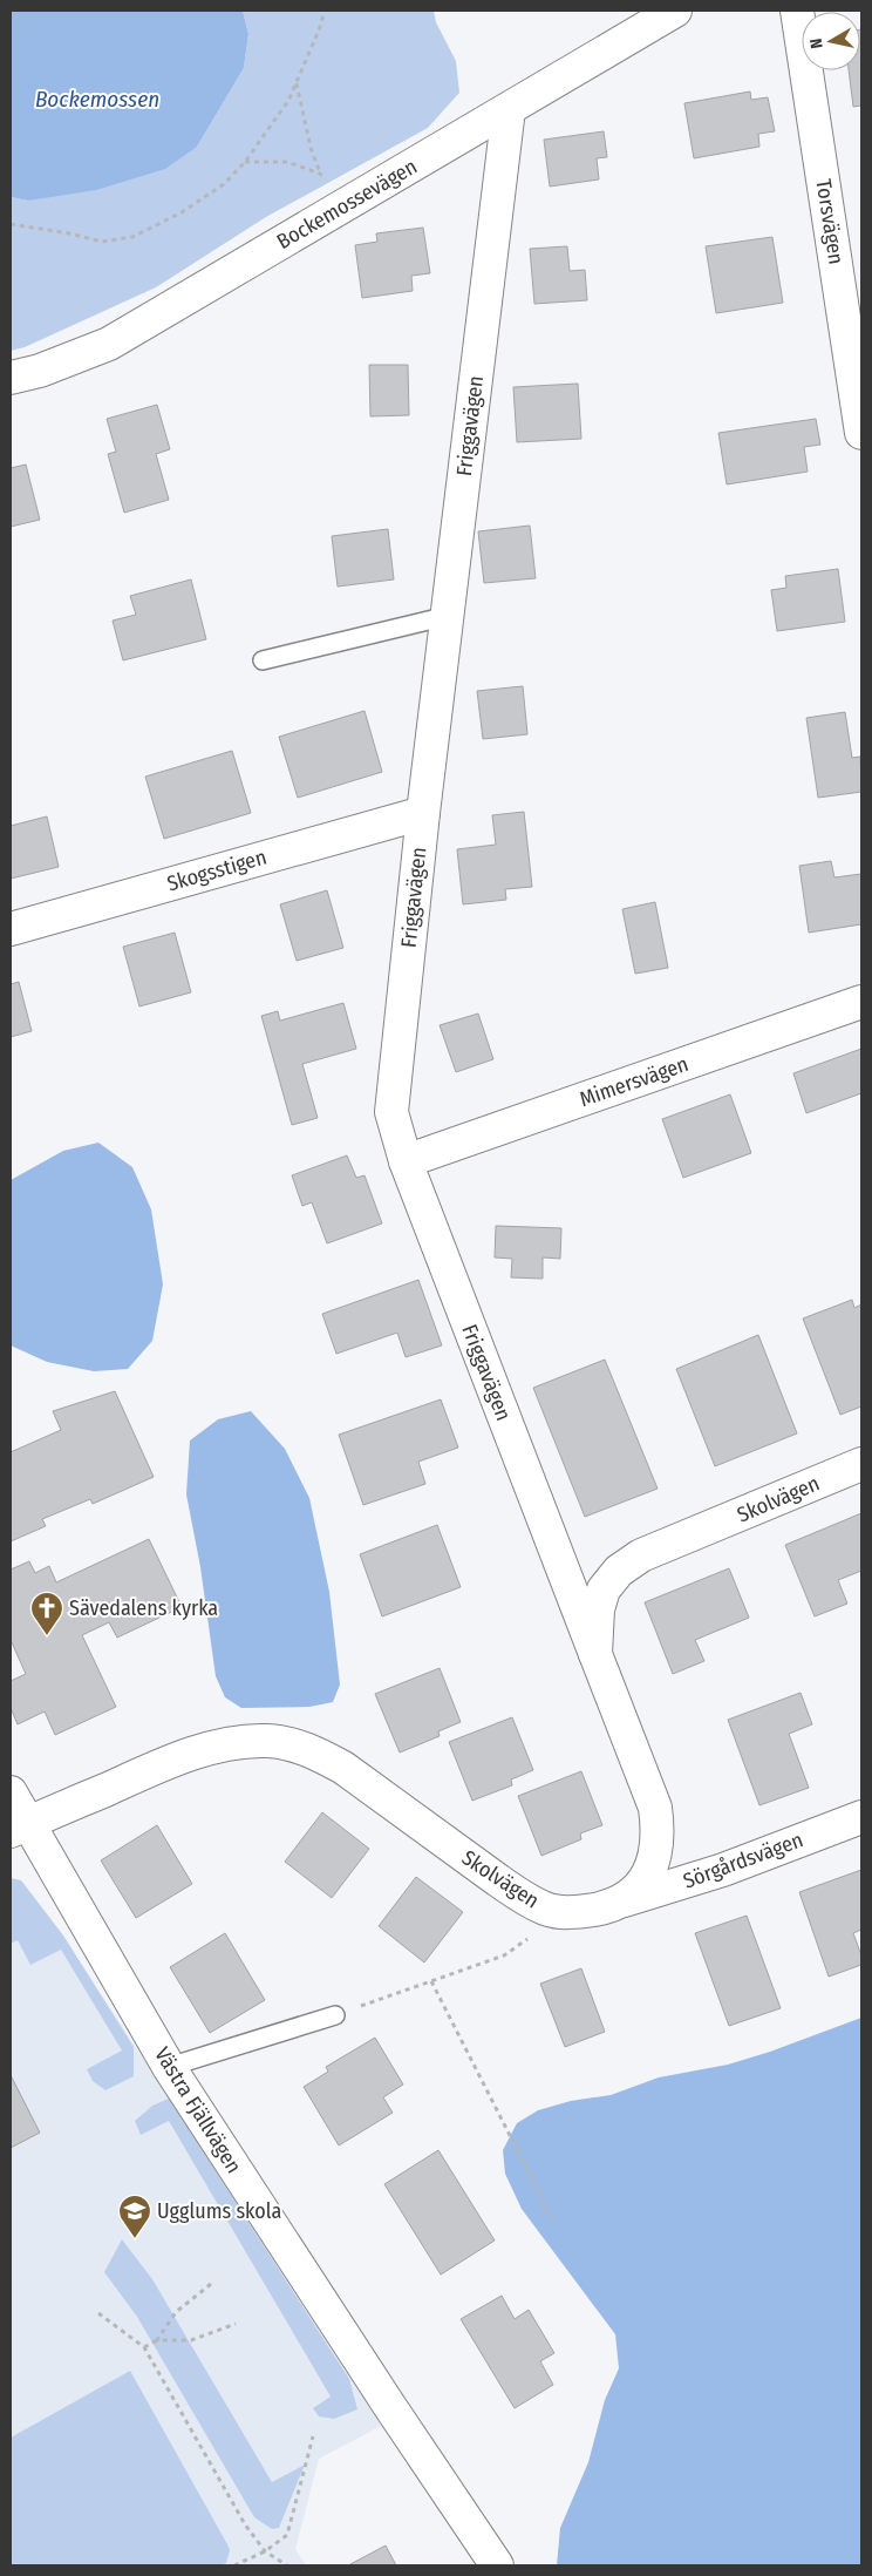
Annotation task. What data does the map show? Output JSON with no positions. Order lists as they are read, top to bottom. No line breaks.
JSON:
{"streets":{"street":["Bockemossevägen","Torsvägen","Friggavägen","Skogsstigen","Mimersvägen","Skolvägen","Sörgårdsvägen","Västra Fjällvägen"]},"crossings":[["Bockemossevägen","Friggavägen"],["Friggavägen","Skogsstigen"],["Friggavägen","Mimersvägen"],["Friggavägen","Skolvägen"],["Skolvägen","Sörgårdsvägen"],["Skolvägen","Västra Fjällvägen"]],"water":["Bockemossen"],"places":{"church":["Sävedalens kyrka"],"school or university":["Ugglums skola"]},"north":"left"}
